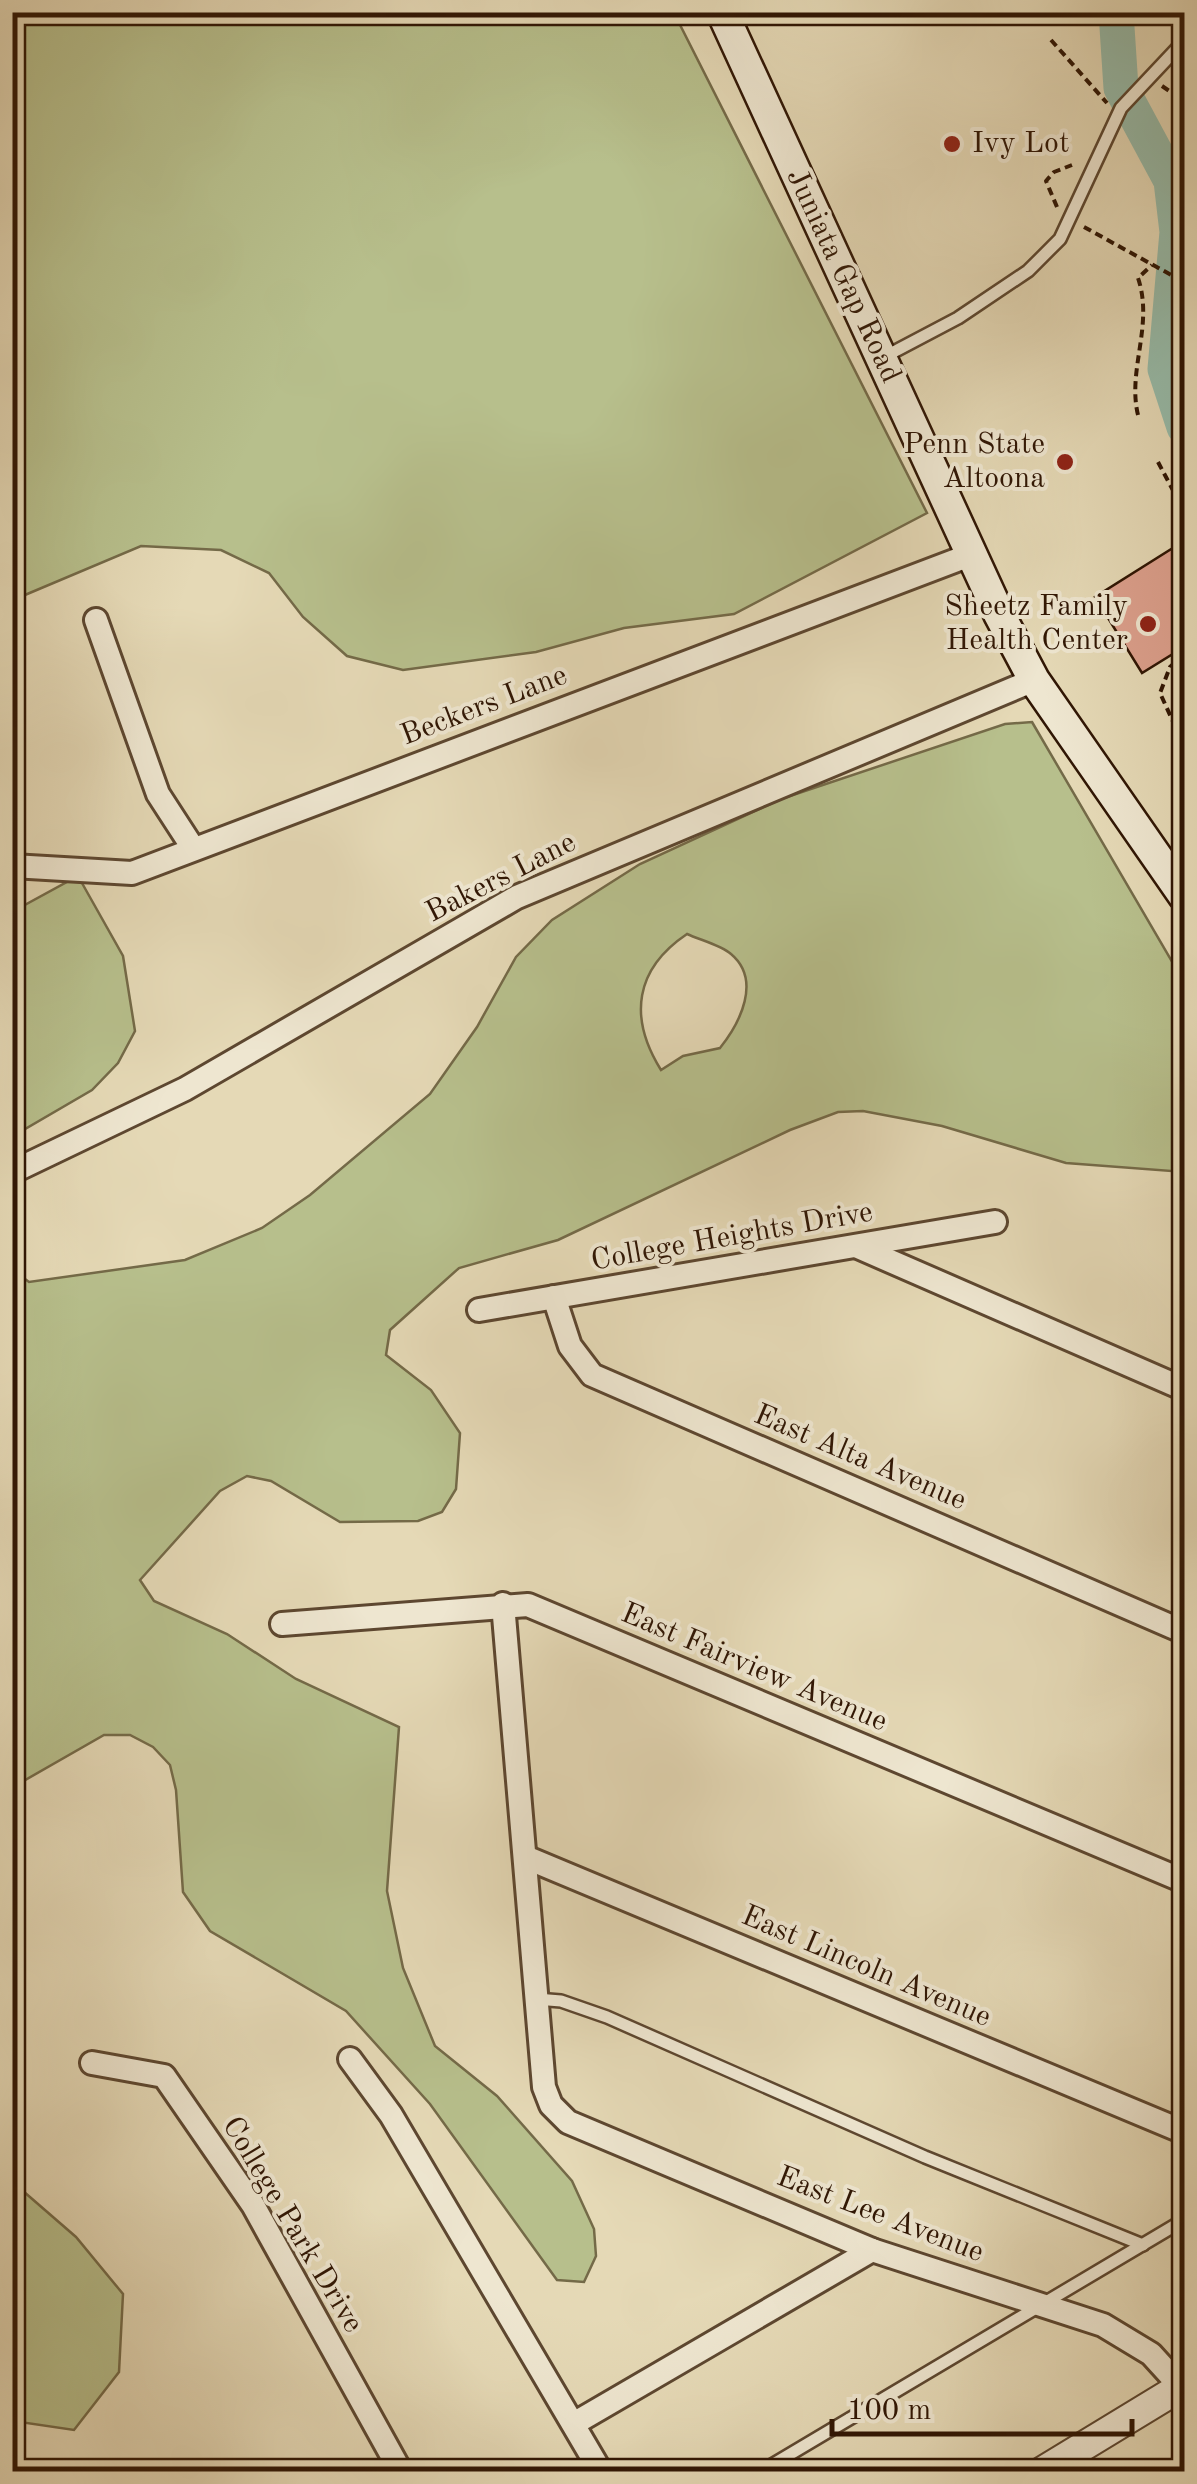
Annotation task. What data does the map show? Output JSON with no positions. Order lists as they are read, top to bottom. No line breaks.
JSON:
{"streets":{"main road":["Juniata Gap Road"],"street":["Beckers Lane","Bakers Lane","College Heights Drive","East Alta Avenue","East Fairview Avenue","East Lincoln Avenue","East Lee Avenue","College Park Drive"]},"crossings":[["Juniata Gap Road","Beckers Lane"],["Juniata Gap Road","Bakers Lane"],["College Heights Drive","East Alta Avenue"]],"places":["Ivy Lot","Penn State Altoona","Sheetz Family Health Center"],"scale_bar":"100 m"}
